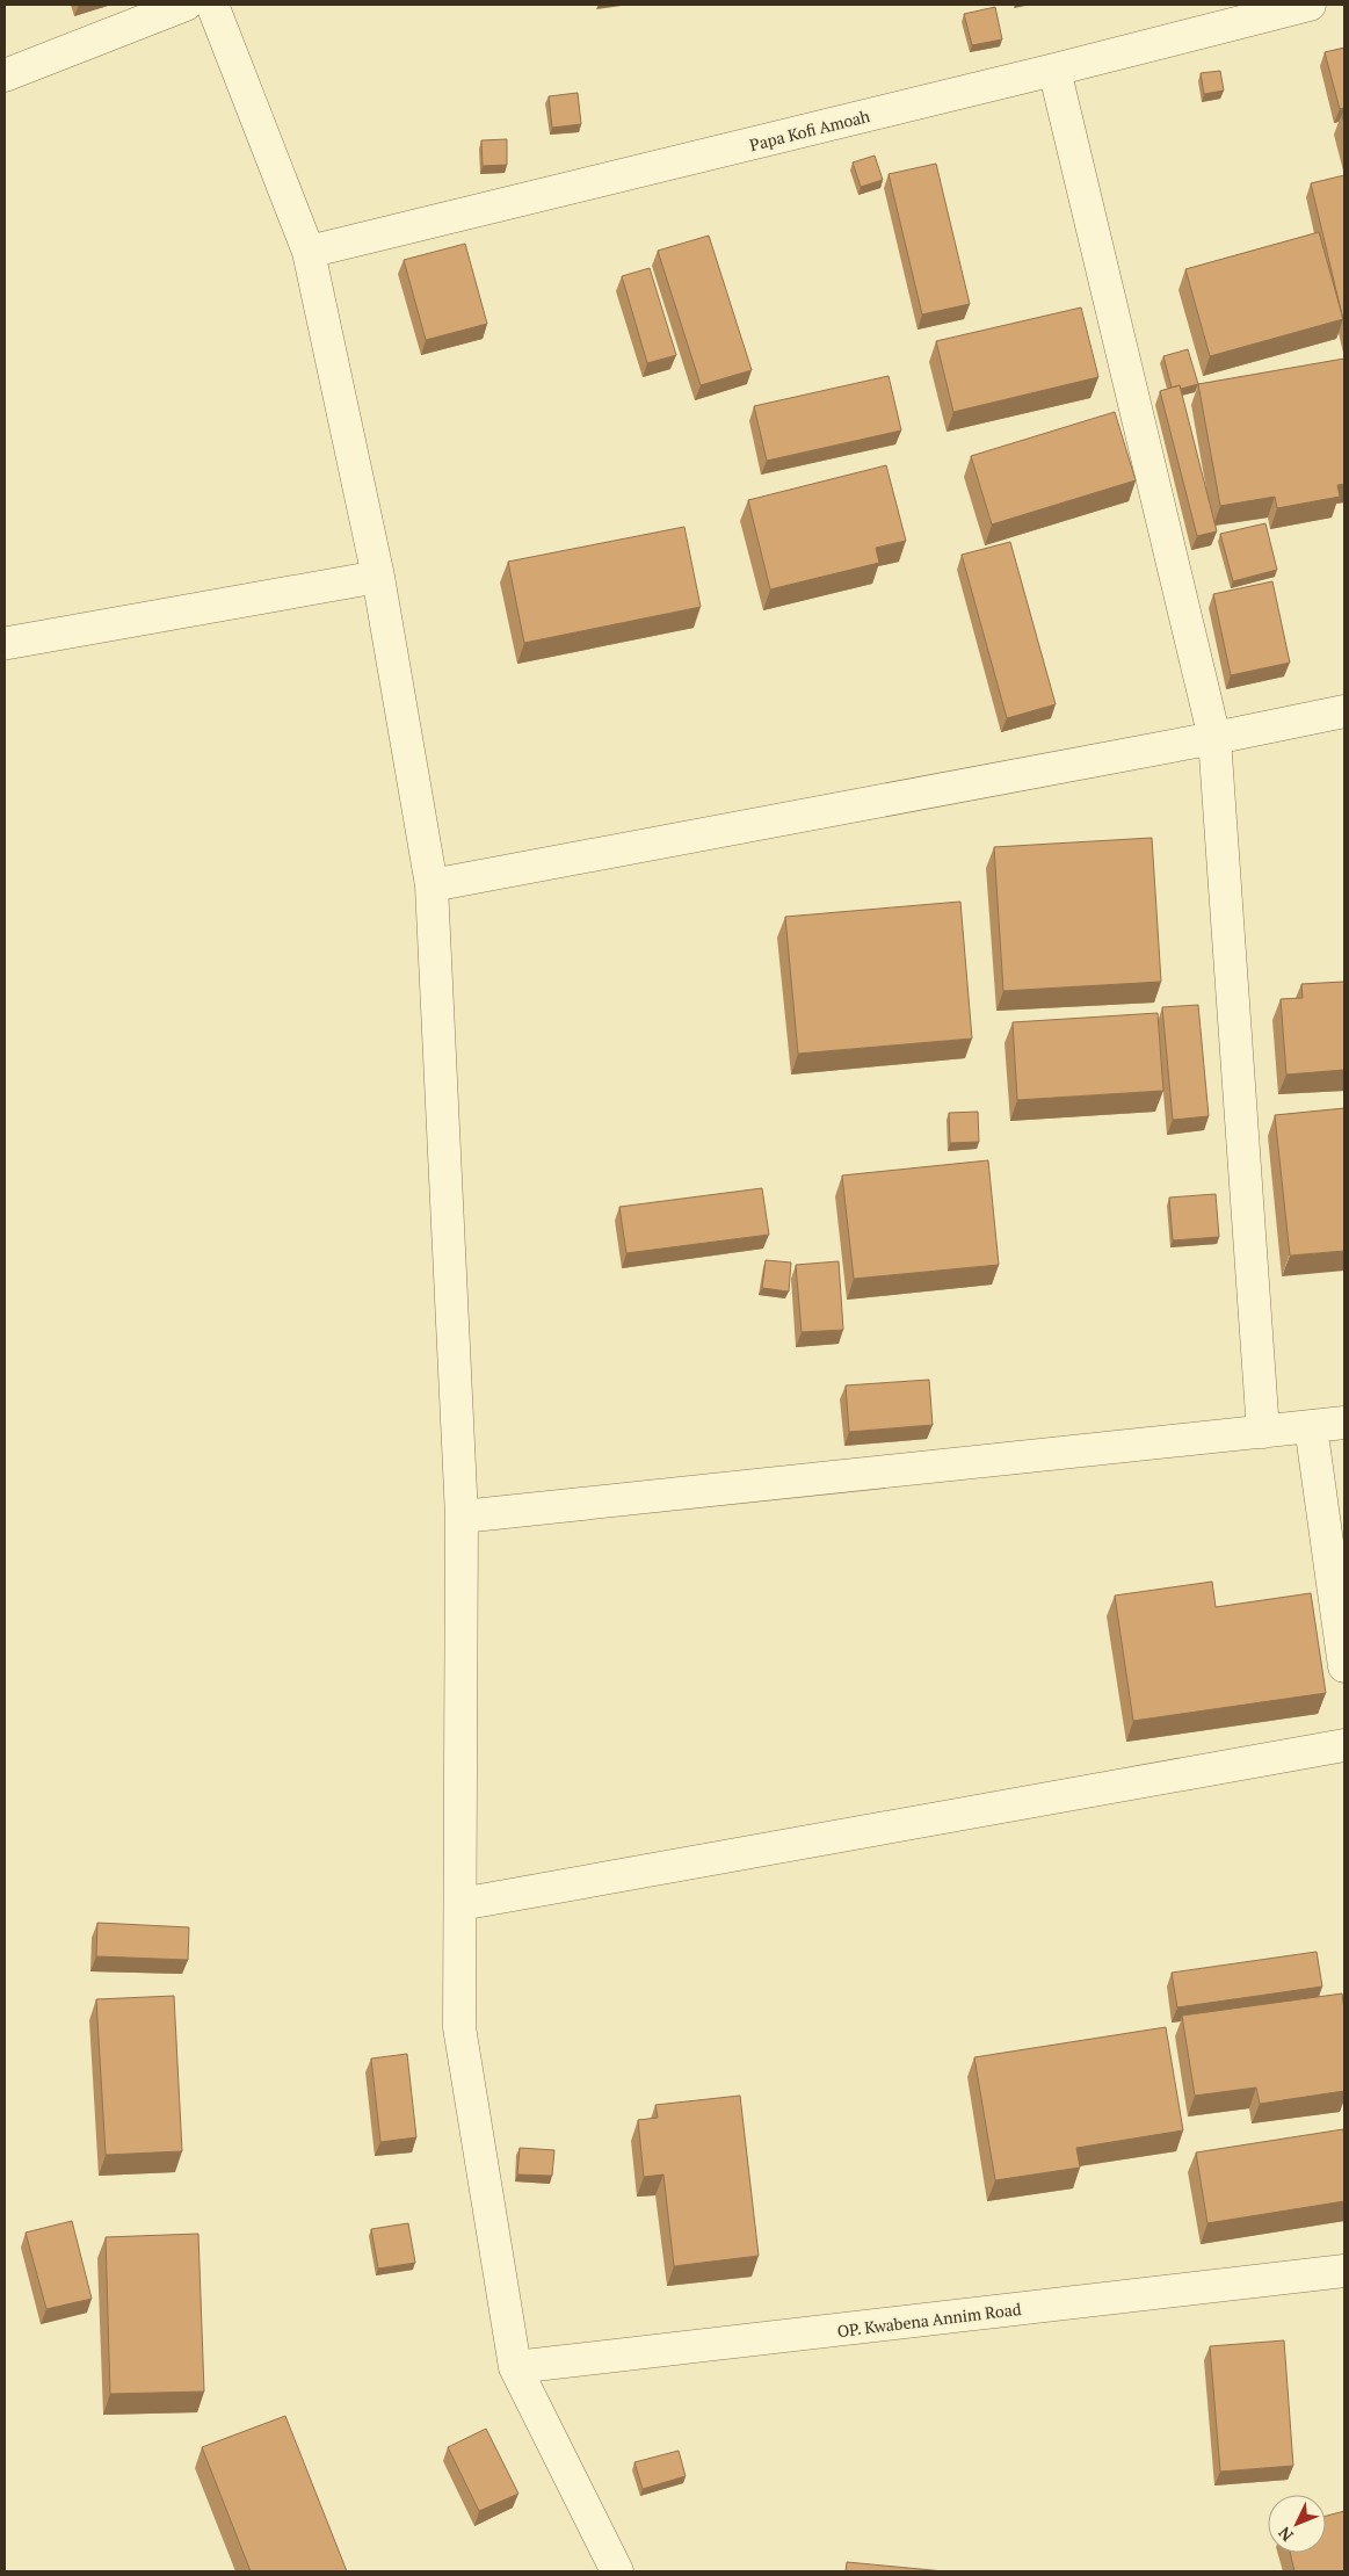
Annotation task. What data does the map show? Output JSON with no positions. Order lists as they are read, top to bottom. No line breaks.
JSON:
{"streets":{"street":["Papa Kofi Amoah","OP. Kwabena Annim Road"]},"north":"bottom left"}
